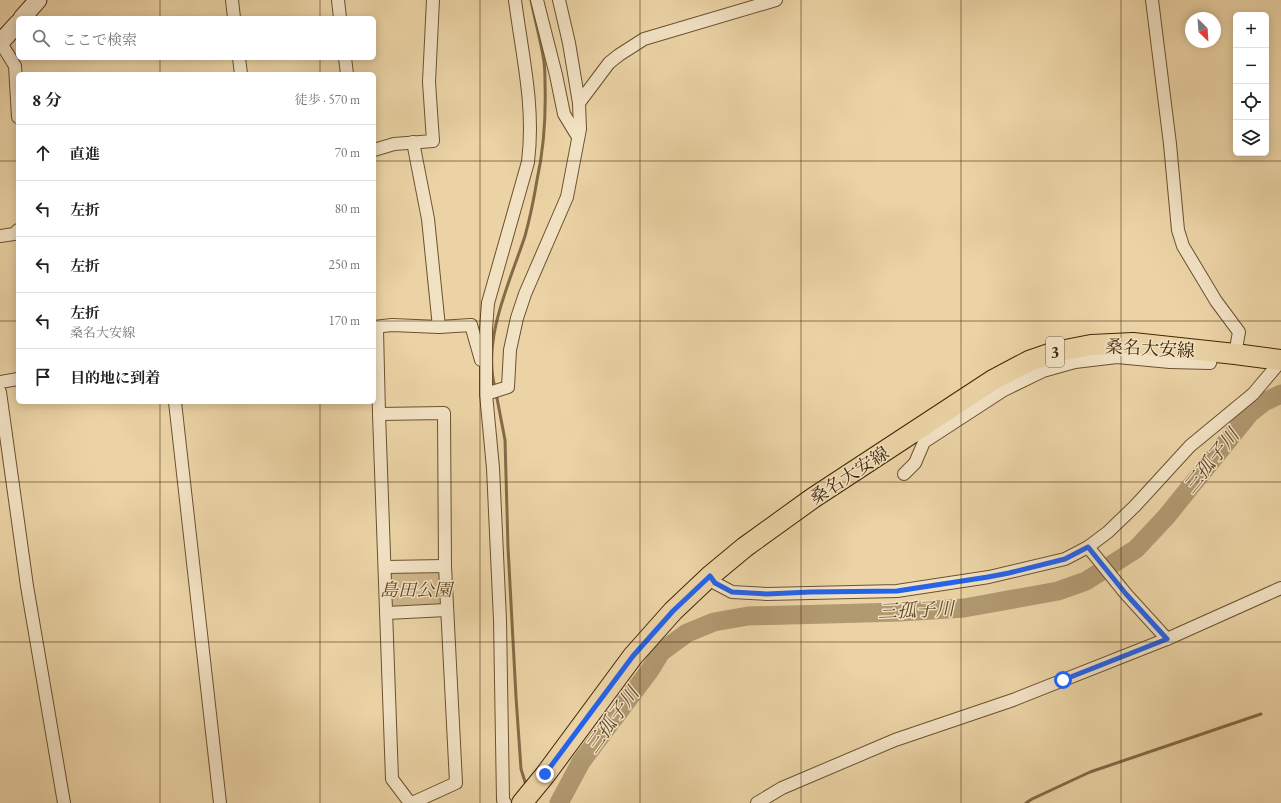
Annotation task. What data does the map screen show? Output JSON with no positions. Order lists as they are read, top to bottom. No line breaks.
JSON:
{"streets":{"main road":["桑名大安線","3"]},"water":["三孤子川"],"parks":["島田公園"],"north":"bottom right","page":{"map_buttons":["+","−"],"search":"ここで検索","heading":["8 分","徒歩 · 570 m"],"list":[["直進","70 m"],["左折","80 m"],["左折","250 m"],["左折","桑名大安線","170 m"],"目的地に到着"]}}
